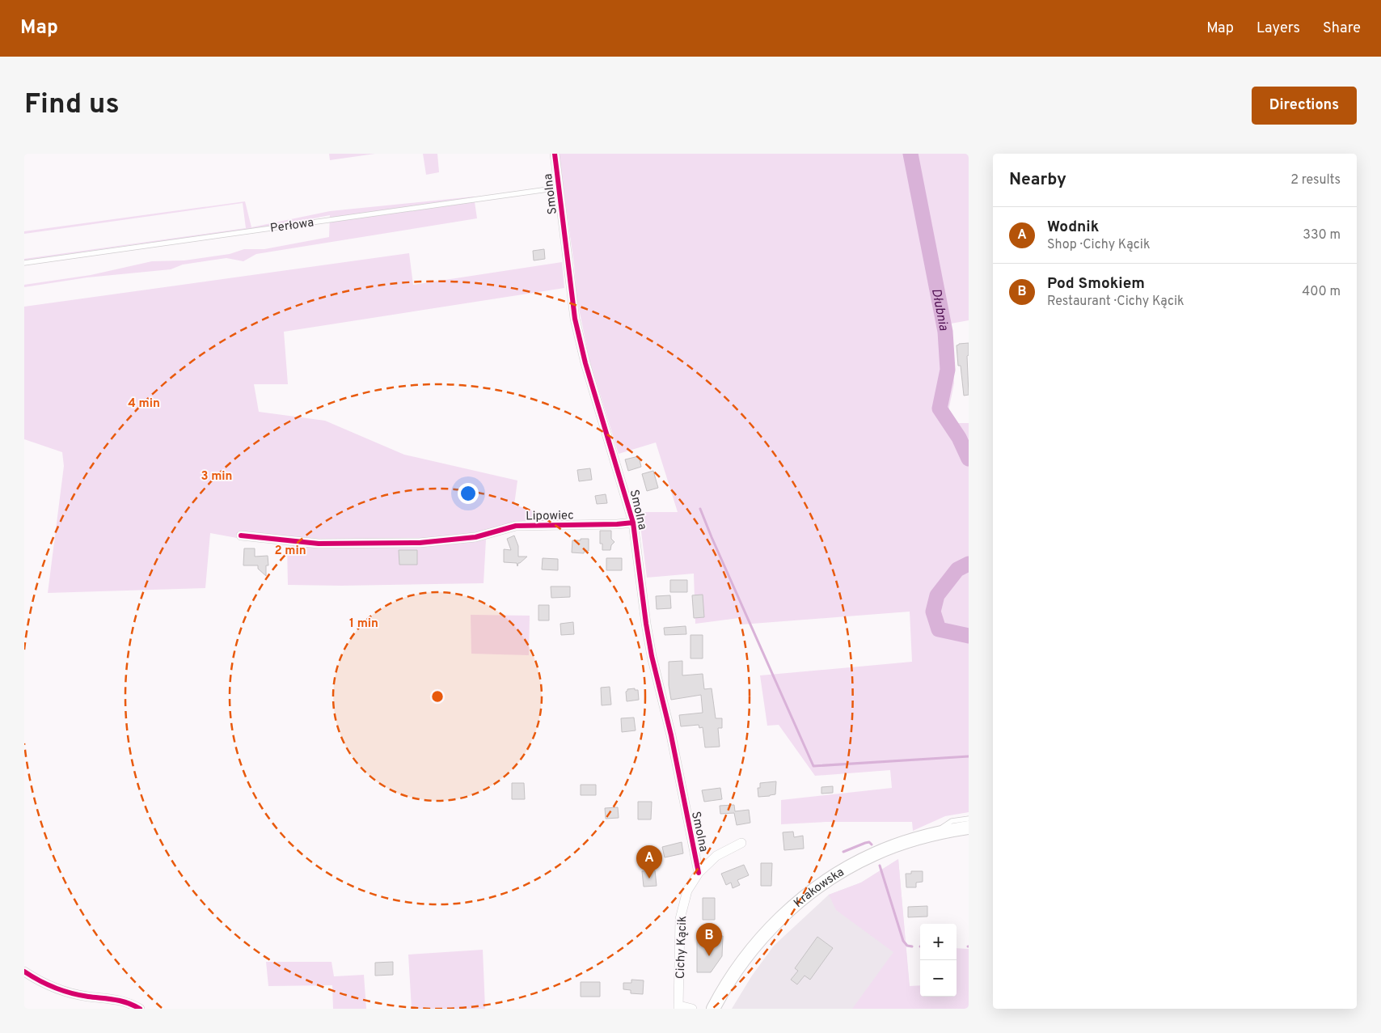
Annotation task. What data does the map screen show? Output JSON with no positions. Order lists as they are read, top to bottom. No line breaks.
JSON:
{"streets":{"main road":["Krakowska"],"street":["Smolna","Lipowiec","Cichy Kącik"],"lane":["Perłowa"]},"crossings":[["Smolna","Perłowa"],["Smolna","Lipowiec"],["Smolna","Cichy Kącik"]],"water":["Dłubnia"],"page":{"header":"Map","nav":["Map","Layers","Share"],"buttons":"Directions","title":"Find us","heading":["Nearby","2 results"],"list":[{"mark":"A","name":"Wodnik","note":"Shop · Cichy Kącik","value":"330 m"},{"mark":"B","name":"Pod Smokiem","note":"Restaurant · Cichy Kącik","value":"400 m"}],"pins":["A","B"],"map_buttons":["+","−"]},"rings":["4 min","3 min","2 min","1 min"]}
